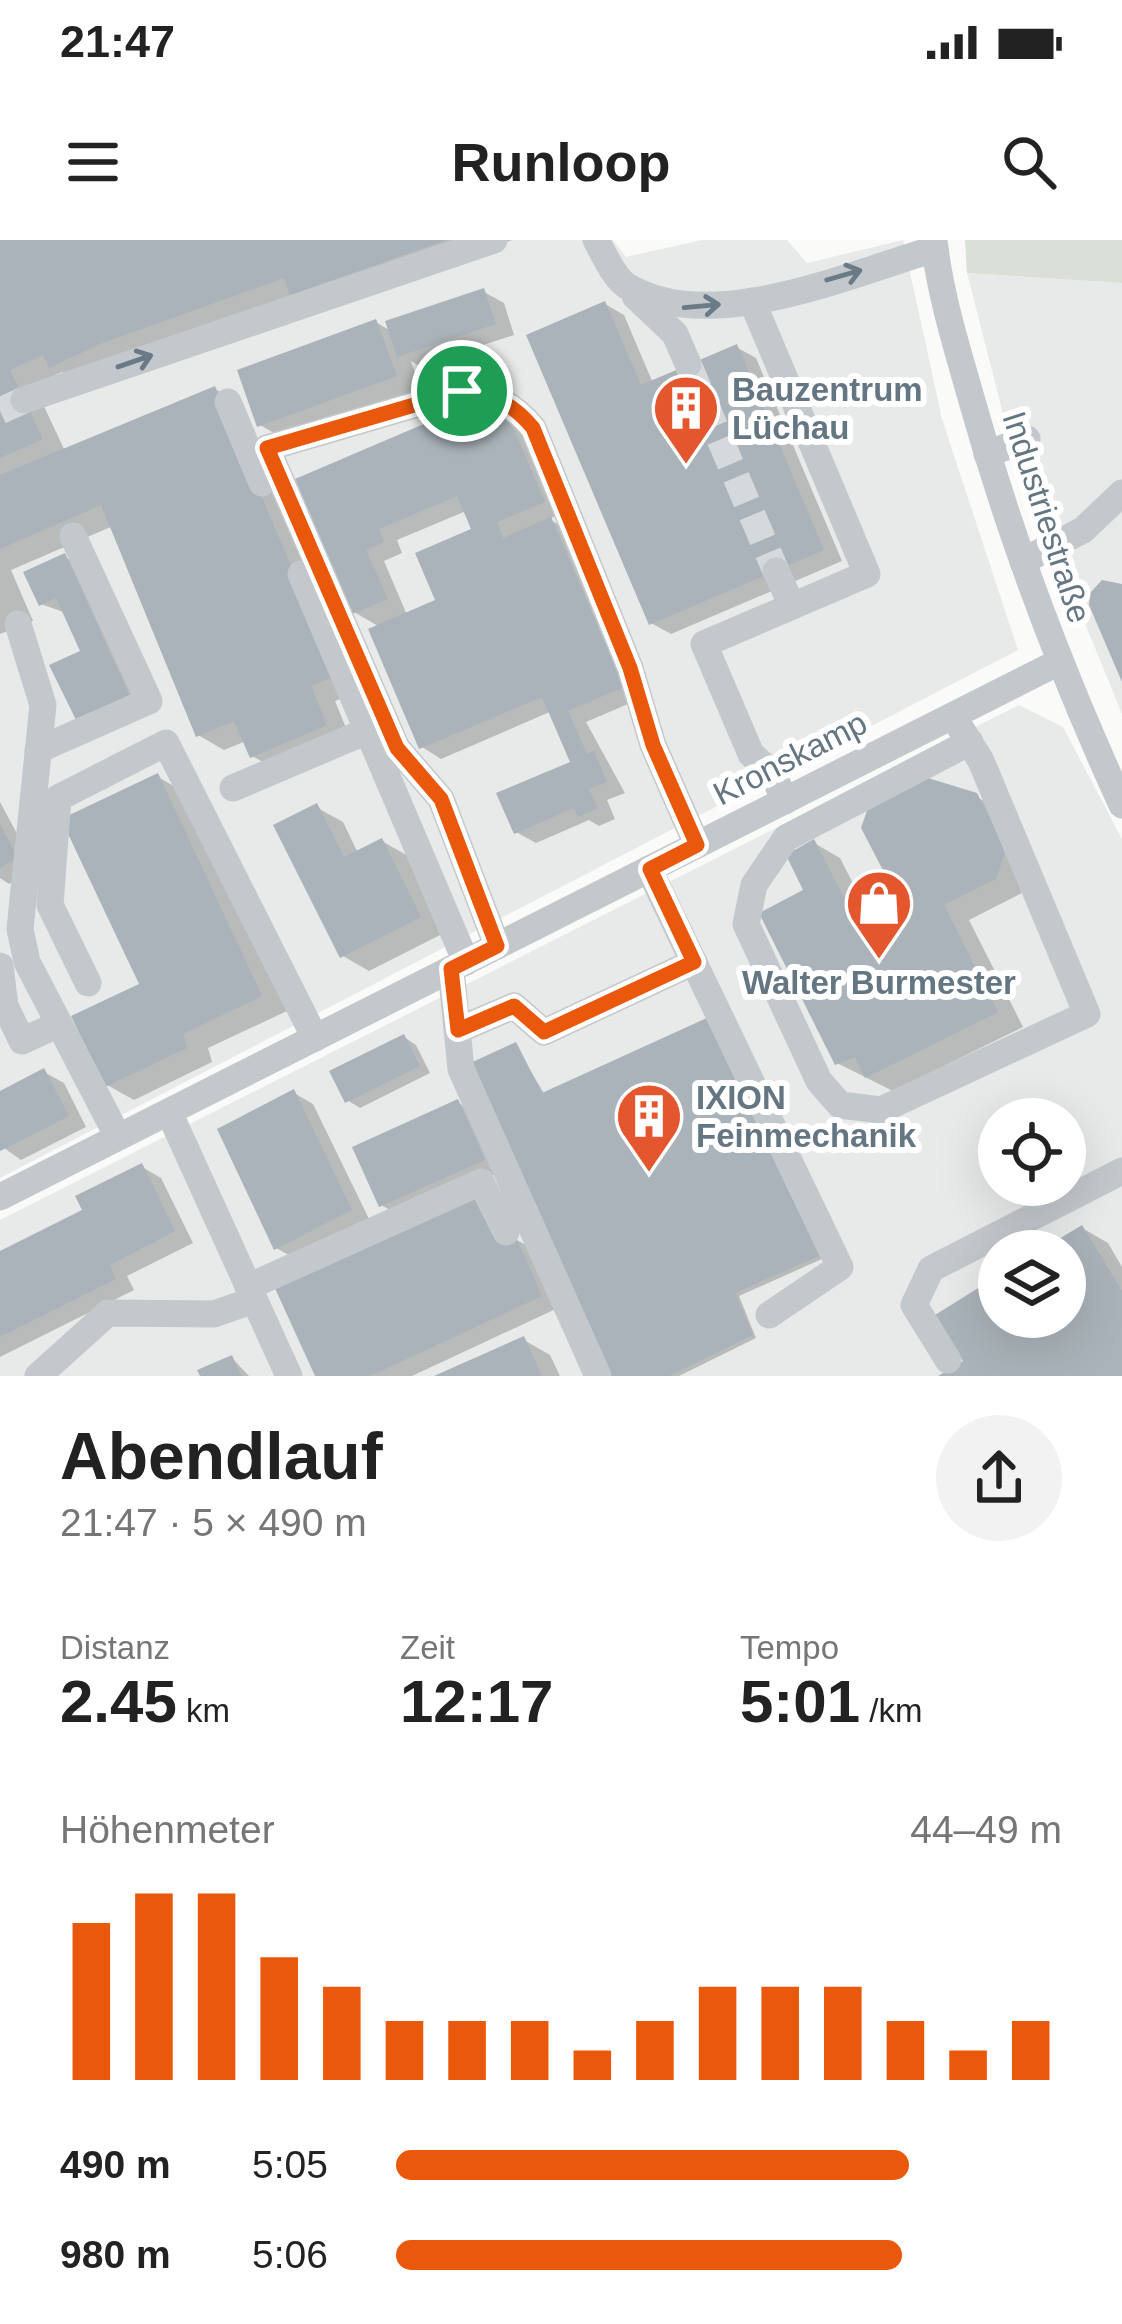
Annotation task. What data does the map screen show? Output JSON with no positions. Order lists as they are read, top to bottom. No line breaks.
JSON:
{"streets":{"street":["Industriestraße","Kronskamp"]},"crossings":[["Industriestraße","Kronskamp"]],"places":{"building":["Bauzentrum Lüchau","IXION Feinmechanik"],"shop":["Walter Burmester"]},"page":{"status":"21:47","header":"Runloop","heading":["Abendlauf","21:47 · 5 × 490 m"],"stats":[["Distanz","2.45 km"],["Zeit","12:17"],["Tempo","5:01 /km"]],"chart":["Höhenmeter","44–49 m"],"list":[{"name":"490 m","note":"5:05"},{"name":"980 m","note":"5:06"}]}}
